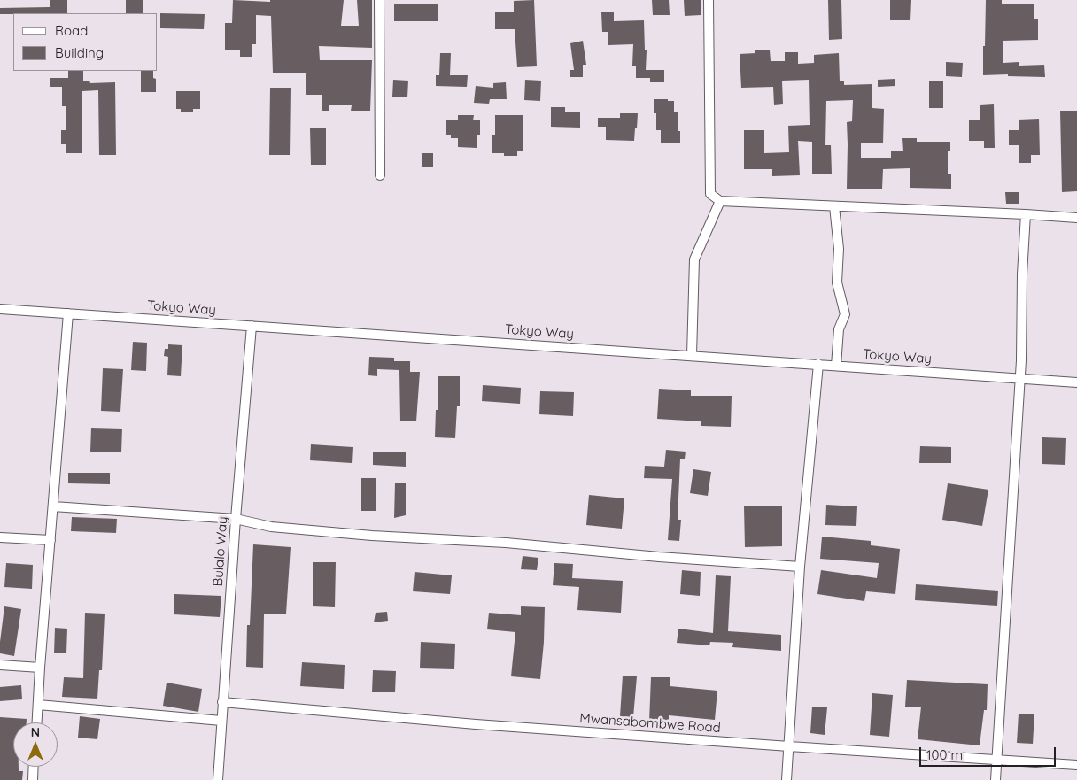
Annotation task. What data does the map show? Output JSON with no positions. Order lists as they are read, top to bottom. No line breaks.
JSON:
{"streets":{"street":["Tokyo Way","Bulalo Way","Mwansabombwe Road"]},"crossings":[["Tokyo Way","Bulalo Way"],["Bulalo Way","Mwansabombwe Road"]],"legend":["Road","Building"],"scale_bar":"100 m","north":"top"}
